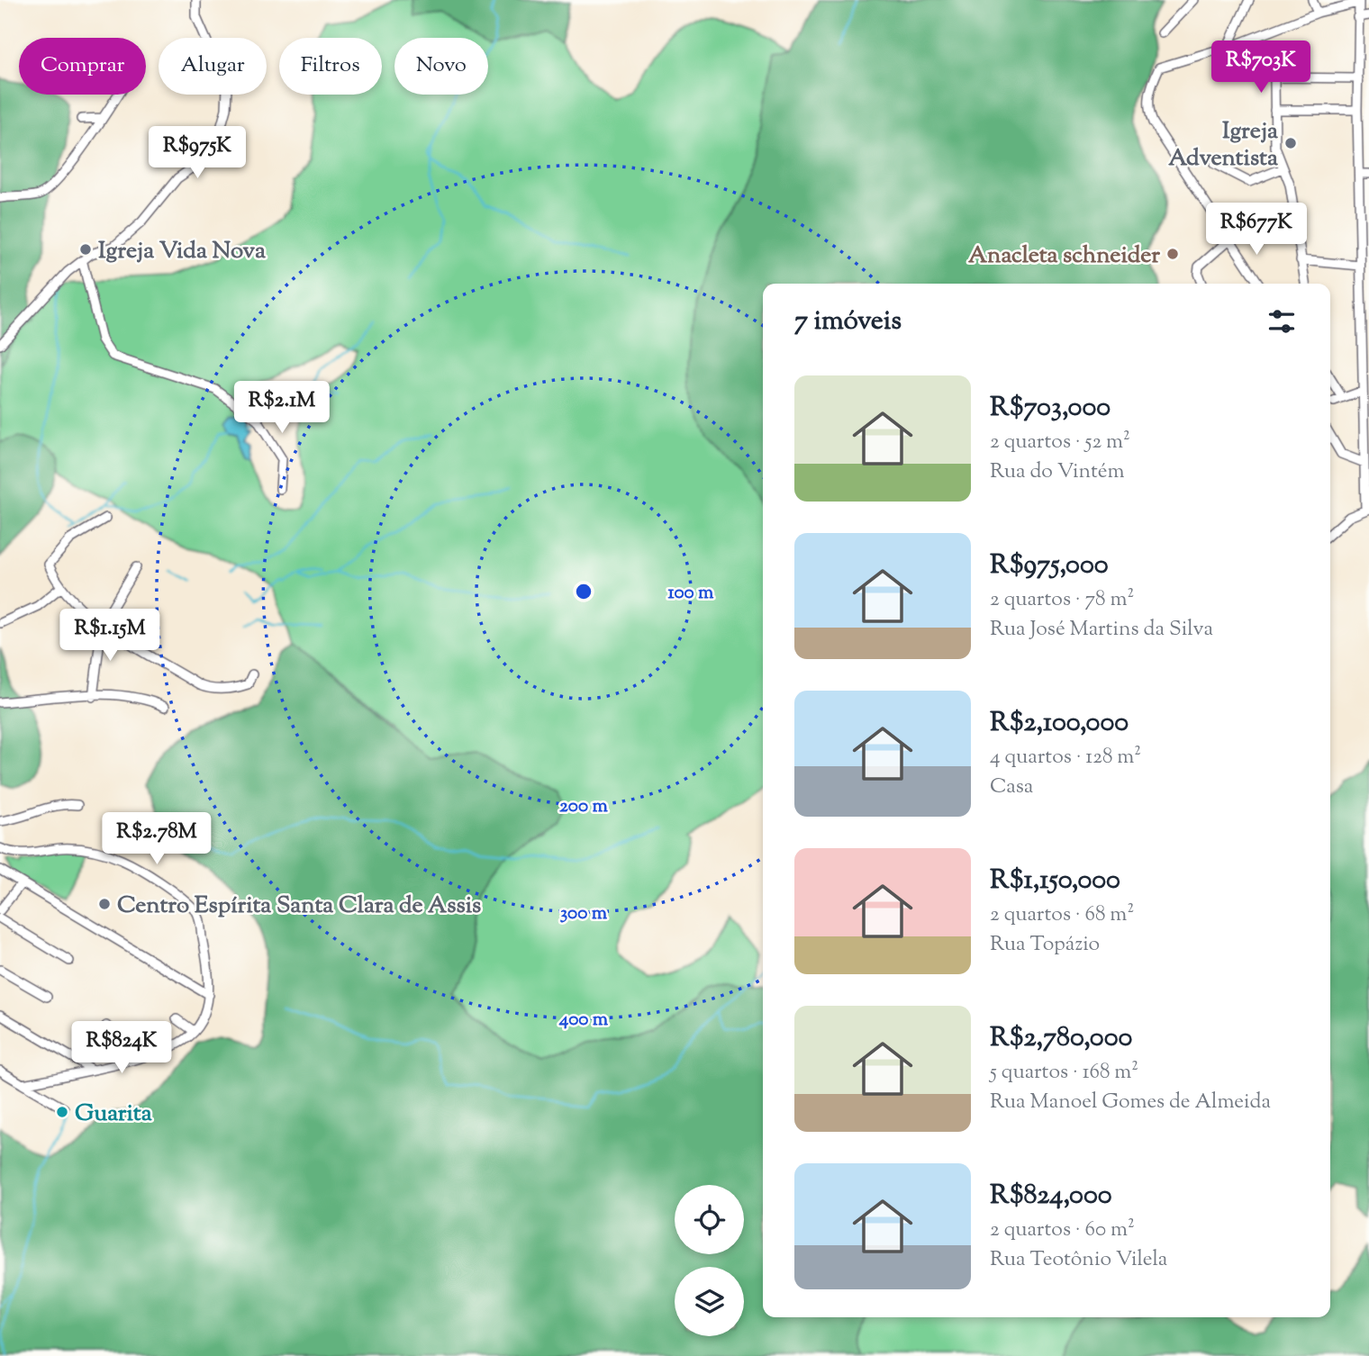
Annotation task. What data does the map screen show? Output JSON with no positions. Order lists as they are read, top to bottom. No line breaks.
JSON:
{"places":["Igreja Adventista","Igreja Vida Nova","Anacleta schneider","Centro Espírita Santa Clara de Assis","Guarita"],"page":{"chip":["Comprar","Alugar","Filtros","Novo"],"price":["R$703K","R$975K","R$677K","R$2.1M","R$1.15M","R$2.78M","R$824K"],"heading":"7 imóveis","list":[{"name":"R$703,000","note":"2 quartos · 52 m² · Rua do Vintém"},{"name":"R$975,000","note":"2 quartos · 78 m² · Rua José Martins da Silva"},{"name":"R$2,100,000","note":"4 quartos · 128 m² · Casa"},{"name":"R$1,150,000","note":"2 quartos · 68 m² · Rua Topázio"},{"name":"R$2,780,000","note":"5 quartos · 168 m² · Rua Manoel Gomes de Almeida"},{"name":"R$824,000","note":"2 quartos · 60 m² · Rua Teotônio Vilela"}]},"rings":["100 m","200 m","300 m","400 m"]}
